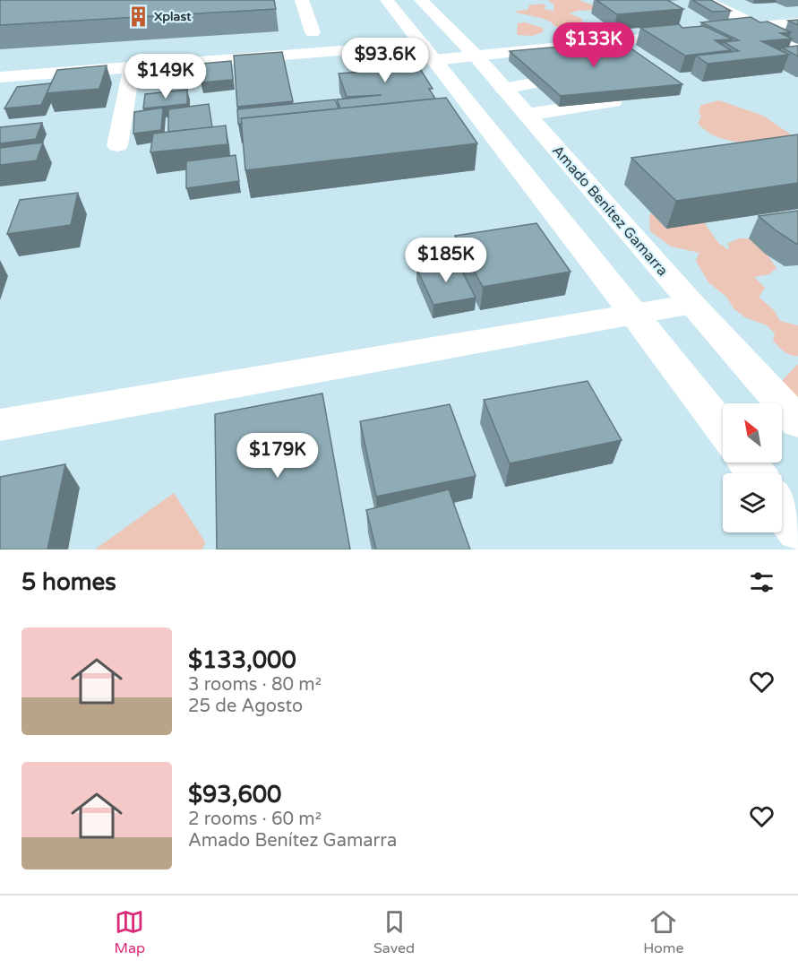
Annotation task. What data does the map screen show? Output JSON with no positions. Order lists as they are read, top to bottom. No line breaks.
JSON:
{"streets":{"street":["Amado Benítez Gamarra"]},"places":{"building":["Xplast"]},"north":"top left","page":{"price":["$133K","$93.6K","$149K","$185K","$179K"],"heading":"5 homes","list":[{"name":"$133,000","note":"3 rooms · 80 m² · 25 de Agosto"},{"name":"$93,600","note":"2 rooms · 60 m² · Amado Benítez Gamarra"}],"tabs":["Map","Saved","Home"]}}
